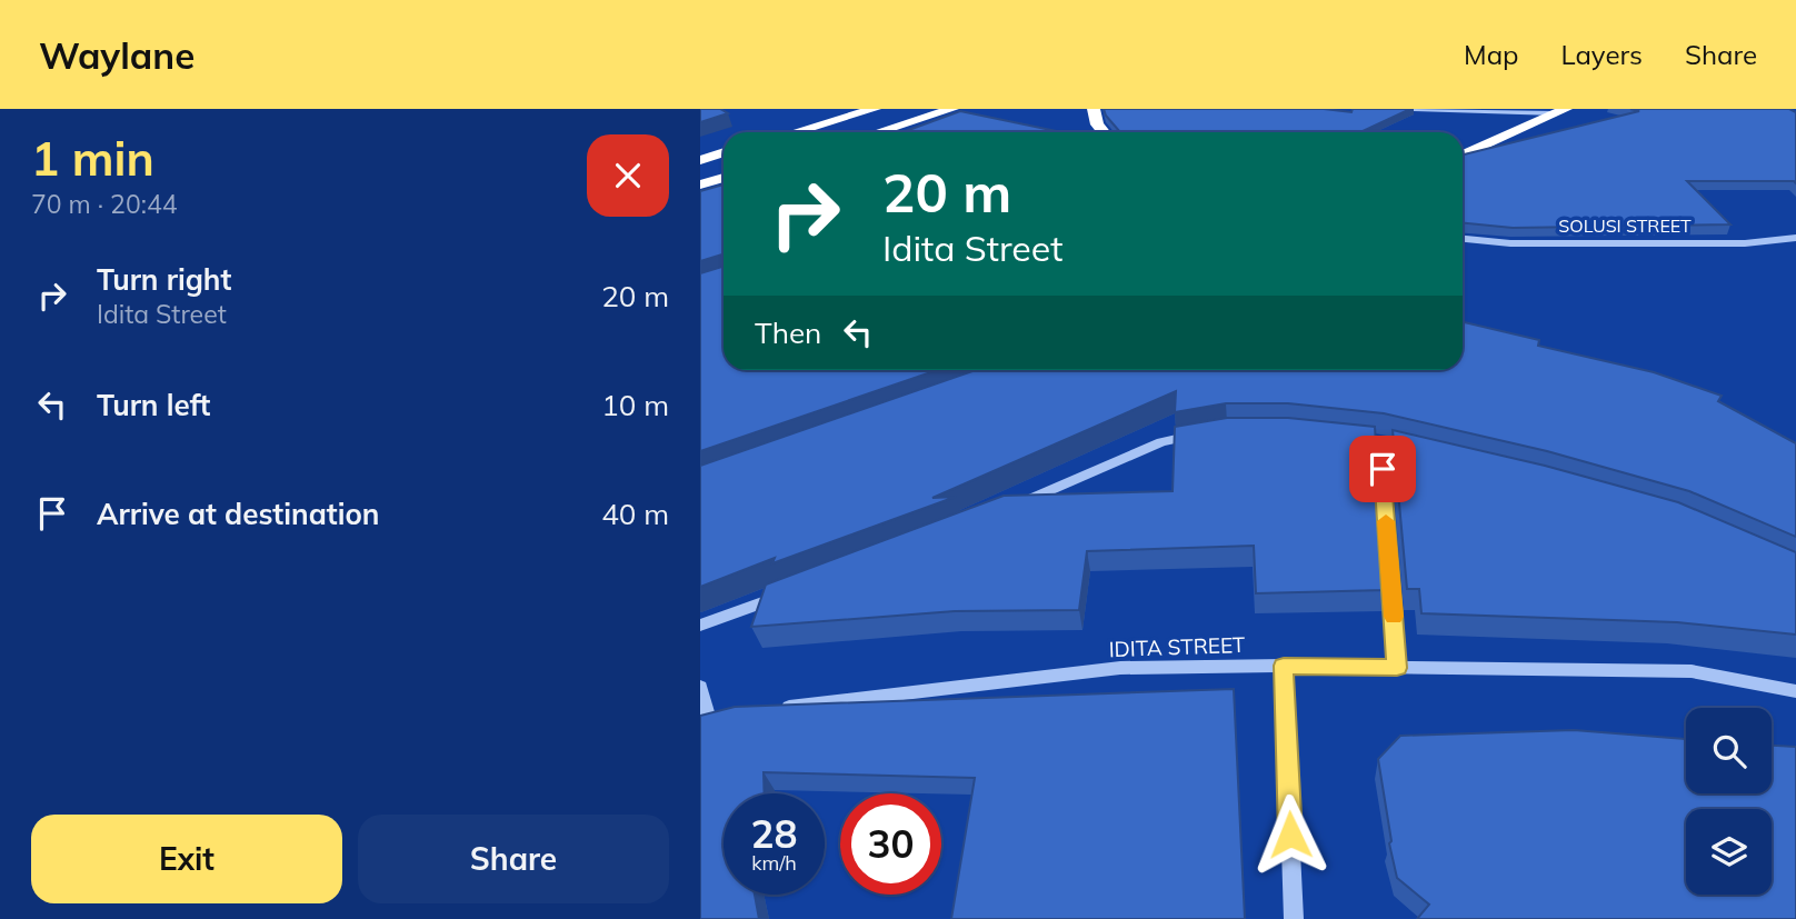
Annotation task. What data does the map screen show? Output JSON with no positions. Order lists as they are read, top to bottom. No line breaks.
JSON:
{"streets":{"street":["SOLUSI STREET","IDITA STREET"]},"page":{"header":"Waylane","nav":["Map","Layers","Share"],"heading":["1 min","70 m · 20:44"],"turn":["20 m","Idita Street"],"list":[{"name":"Turn right","note":"Idita Street","value":"20 m"},{"name":"Turn left","value":"10 m"},{"name":"Arrive at destination","value":"40 m"}],"then":"Then","speed":"28 km/h","limit":"30","buttons":["Exit","Share"]}}
